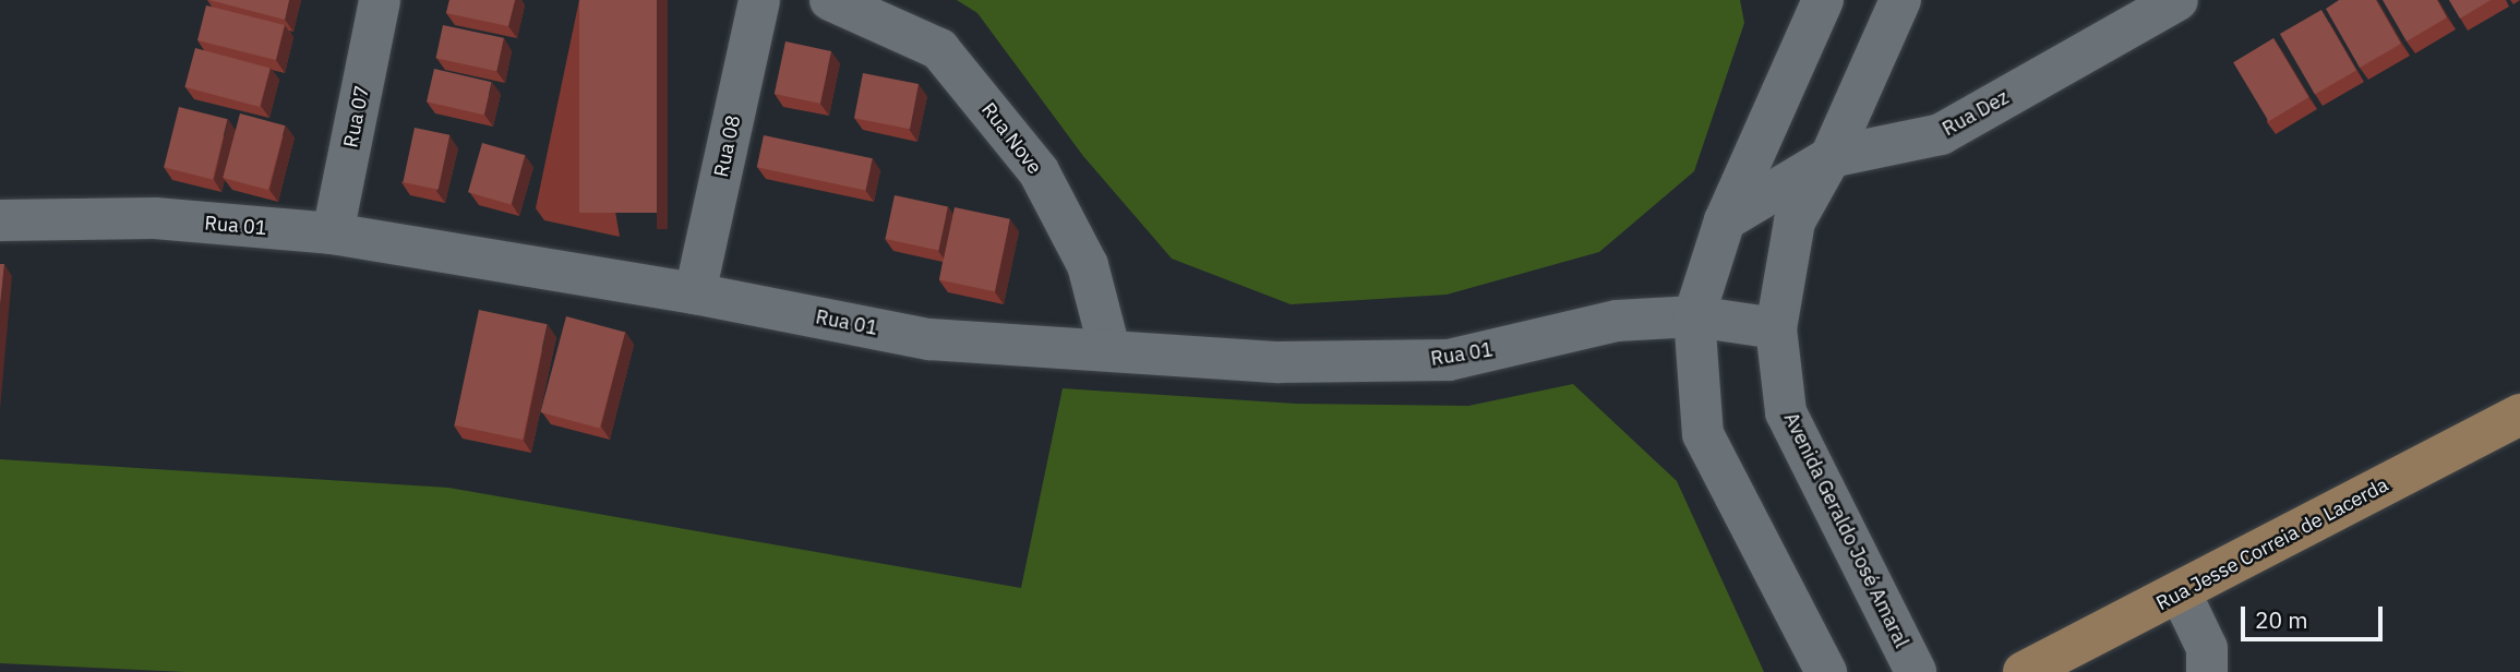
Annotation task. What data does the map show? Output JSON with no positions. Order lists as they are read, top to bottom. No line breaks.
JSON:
{"streets":{"main road":["Rua Jesse Correia de Lacerda"],"street":["Rua Dez","Rua 07","Rua Nove","Rua 08","Rua 01","Avenida Geraldo José Amaral"]},"crossings":[["Rua Dez","Avenida Geraldo José Amaral"],["Rua 07","Rua 01"],["Rua Nove","Rua 01"],["Rua 08","Rua 01"],["Rua 01","Avenida Geraldo José Amaral"]],"scale_bar":"20 m"}
